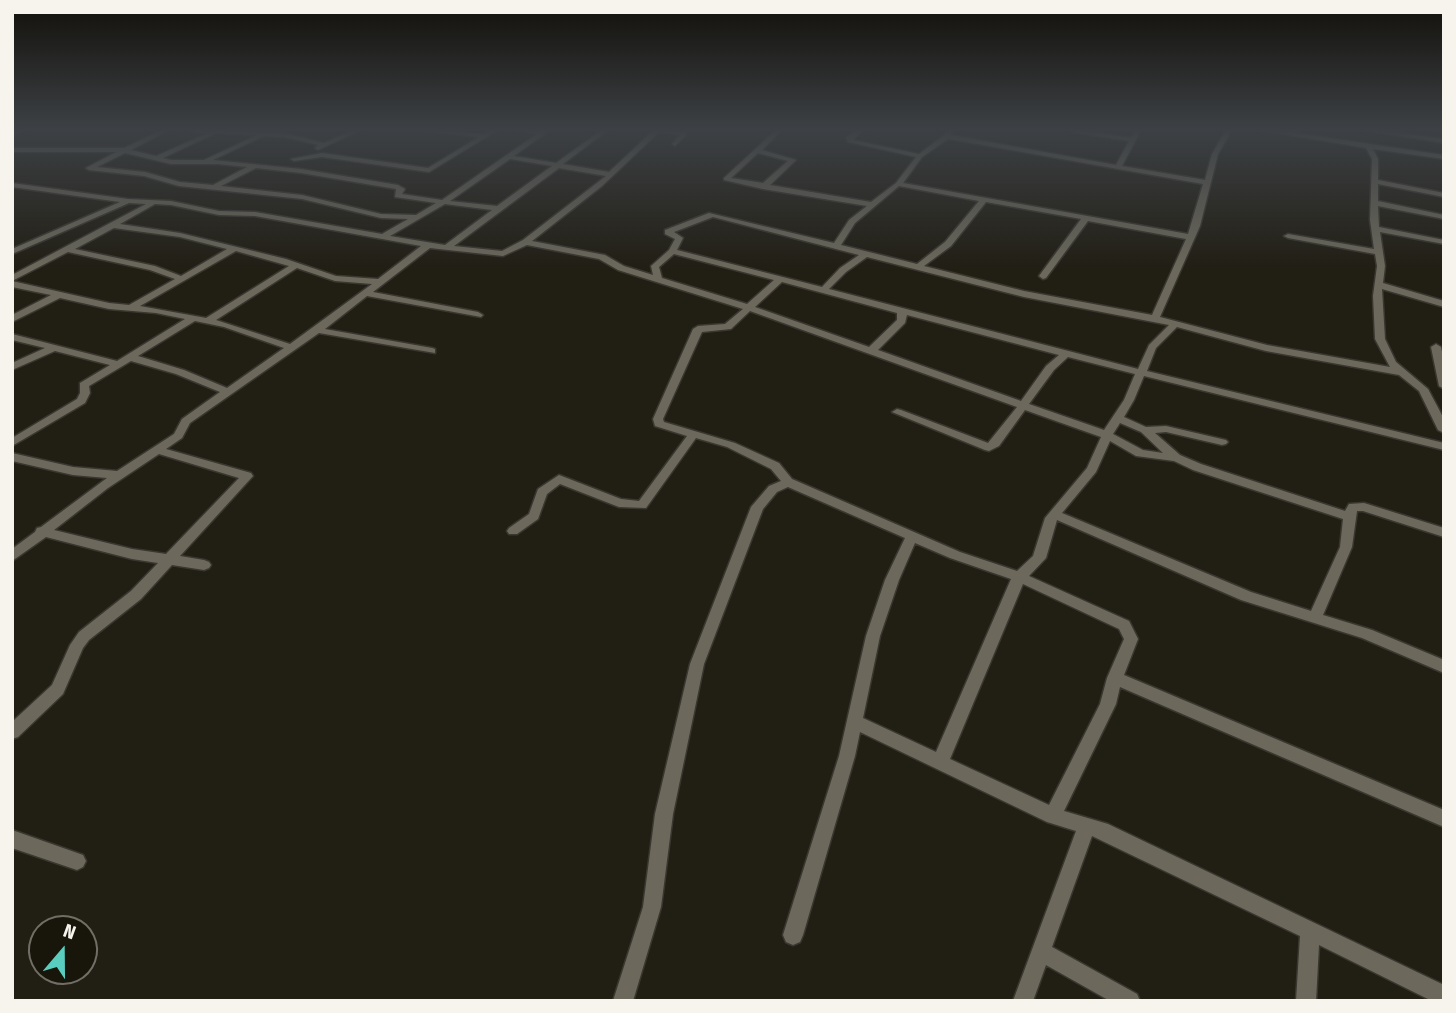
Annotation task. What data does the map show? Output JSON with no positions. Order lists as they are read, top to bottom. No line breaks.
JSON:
{"north":"top"}
